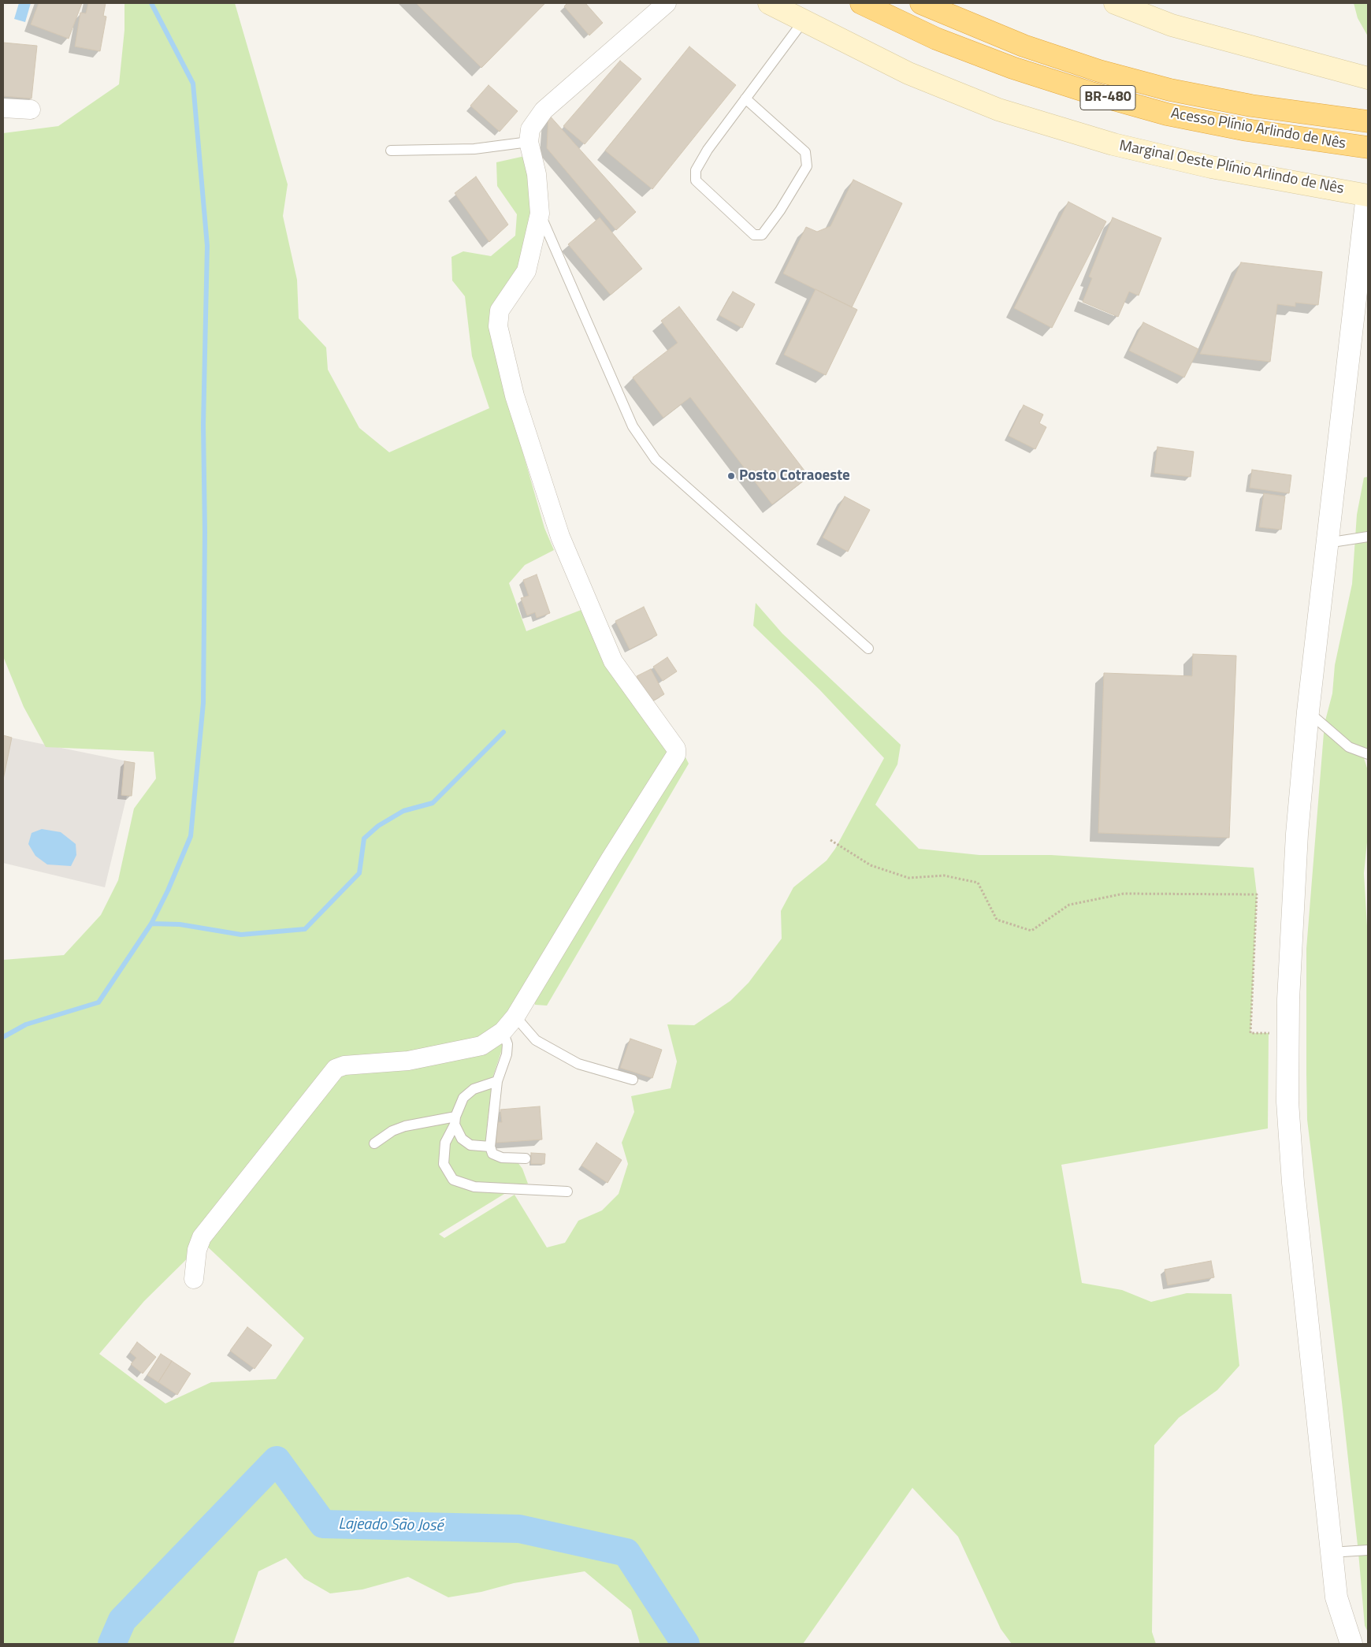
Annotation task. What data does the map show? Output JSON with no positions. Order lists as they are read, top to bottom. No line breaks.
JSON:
{"streets":{"highway":["BR-480","Acesso Plínio Arlindo de Nês"],"main road":["Marginal Oeste Plínio Arlindo de Nês"]},"water":["Lajeado São José"],"places":["Posto Cotraoeste"]}
